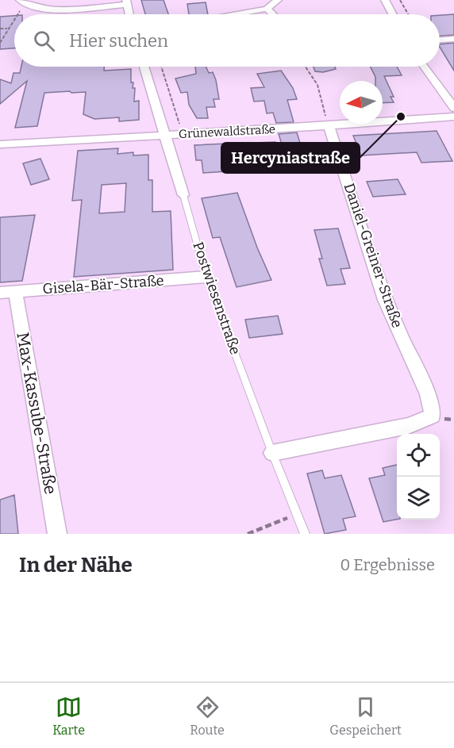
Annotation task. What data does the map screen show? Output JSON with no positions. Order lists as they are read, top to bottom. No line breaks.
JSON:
{"streets":{"street":["Grünewaldstraße","Daniel-Greiner-Straße","Gisela-Bär-Straße","Postwiesenstraße","Max-Kassube-Straße"]},"crossings":[["Grünewaldstraße","Daniel-Greiner-Straße"],["Grünewaldstraße","Postwiesenstraße"],["Daniel-Greiner-Straße","Postwiesenstraße"],["Gisela-Bär-Straße","Postwiesenstraße"],["Gisela-Bär-Straße","Max-Kassube-Straße"]],"places":["Hercyniastraße"],"north":"left","page":{"search":"Hier suchen","heading":["In der Nähe","0 Ergebnisse"],"nav":["Karte","Route","Gespeichert"]}}
